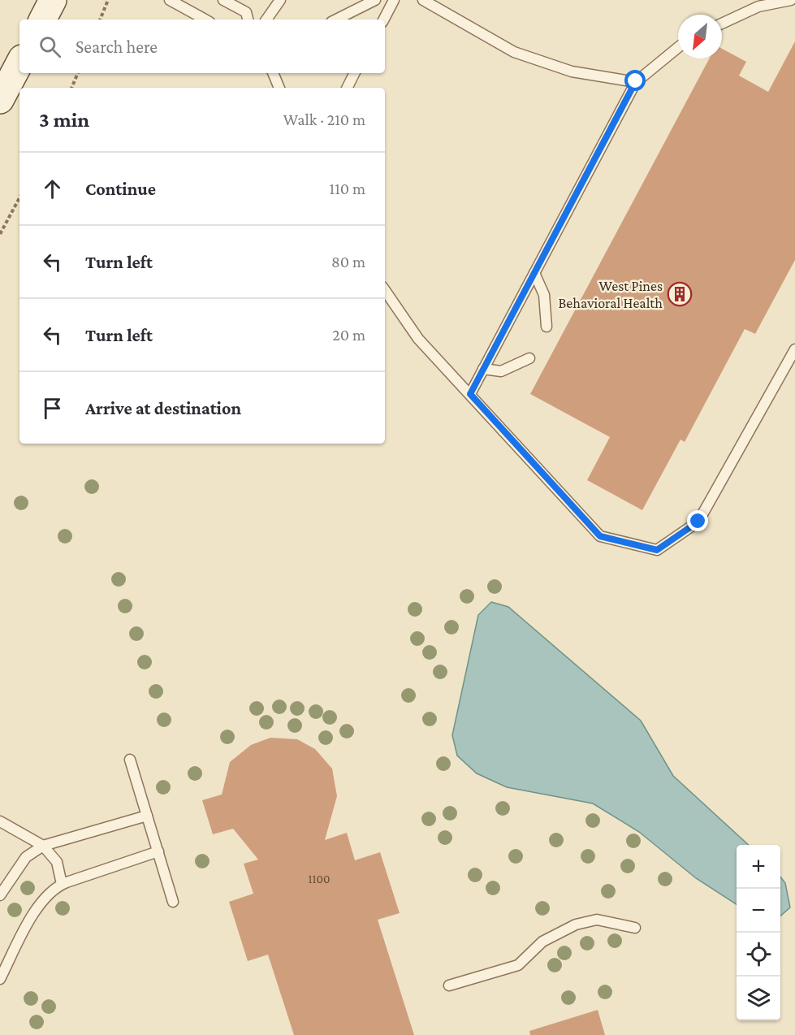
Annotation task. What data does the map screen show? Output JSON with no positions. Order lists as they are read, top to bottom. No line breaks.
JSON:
{"places":{"building":["West Pines Behavioral Health"]},"house_numbers":["1100"],"north":"bottom left","page":{"search":"Search here","heading":["3 min","Walk · 210 m"],"list":[["Continue","110 m"],["Turn left","80 m"],["Turn left","20 m"],"Arrive at destination"],"map_buttons":["+","−"]}}
